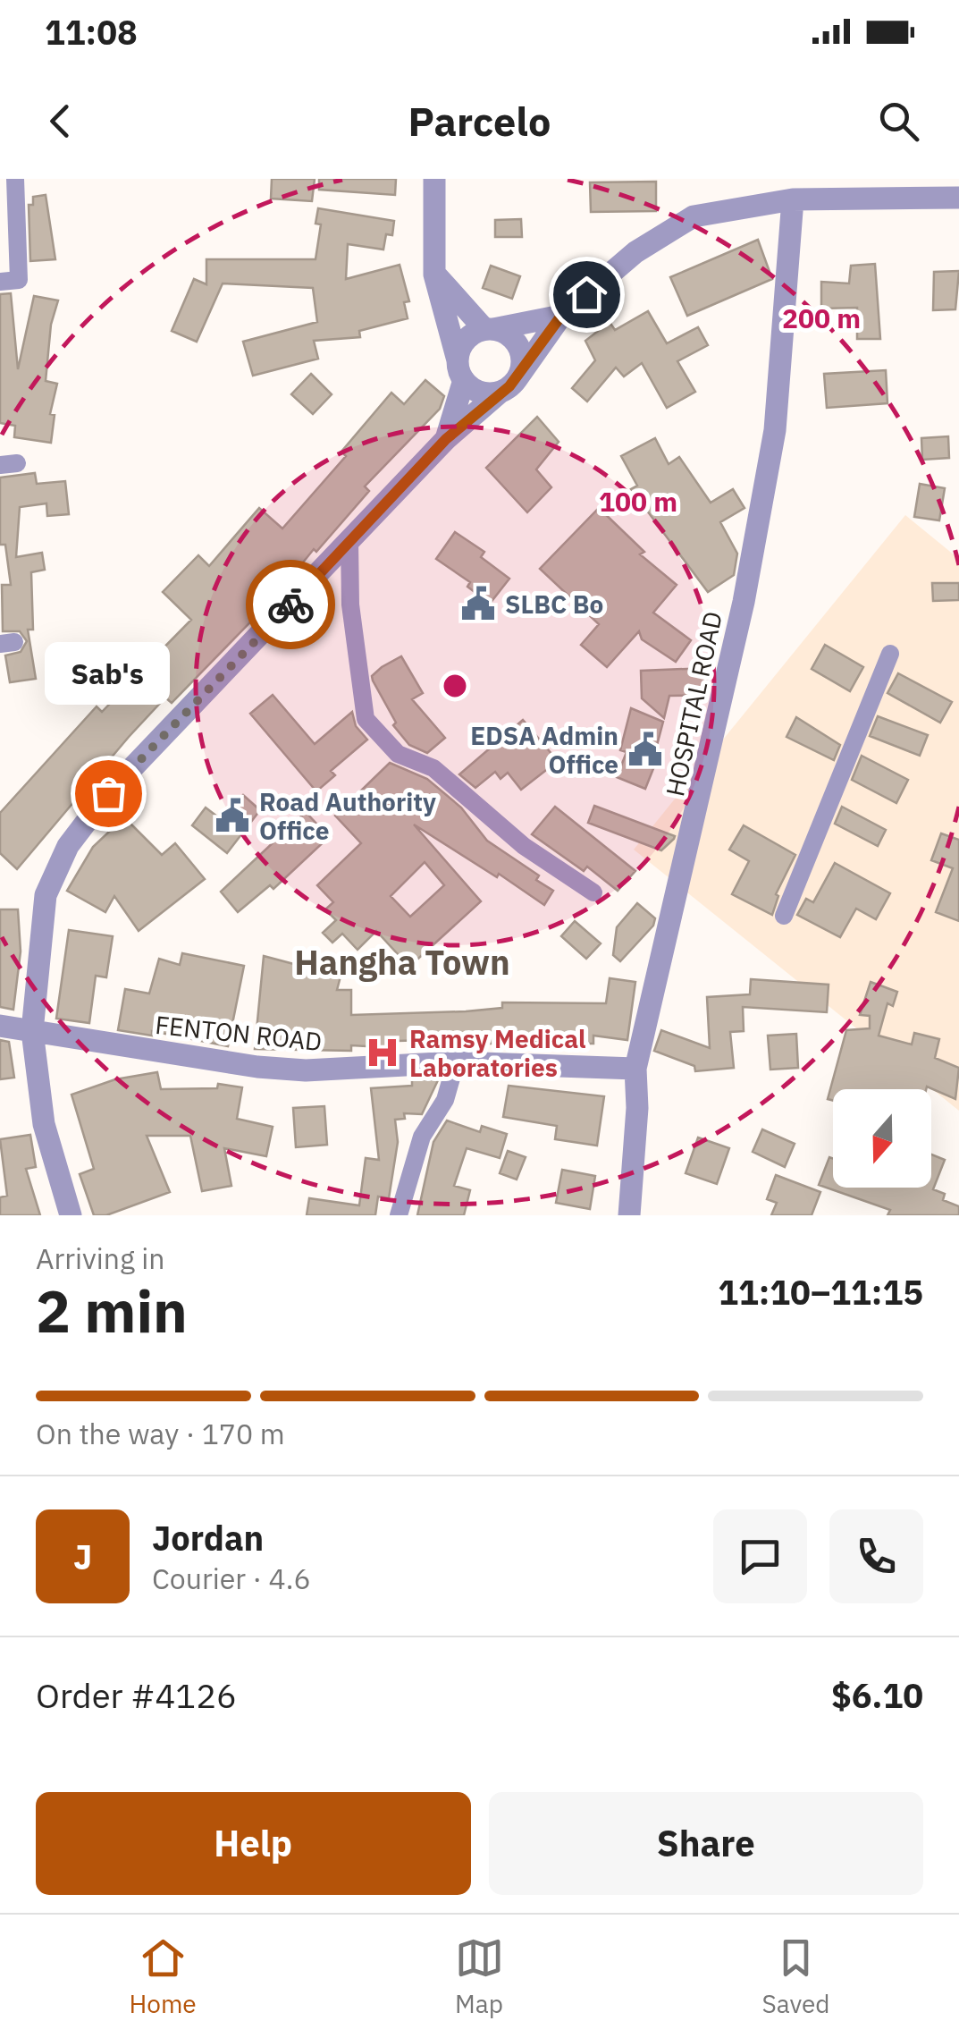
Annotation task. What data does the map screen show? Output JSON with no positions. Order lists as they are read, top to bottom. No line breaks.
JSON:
{"streets":{"street":["HOSPITAL ROAD","FENTON ROAD"]},"crossings":[["HOSPITAL ROAD","FENTON ROAD"]],"districts":["Hangha Town"],"places":{"public building":["SLBC Bo","EDSA Admin Office","Road Authority Office"],"other":["Sab's"],"hospital":["Ramsy Medical Laboratories"]},"north":"bottom","page":{"status":"11:08","header":"Parcelo","bubble":"Sab's","heading":["2 min","Arriving in","11:10–11:15"],"panel":["Jordan","Courier · 4.6","Order #4126","$6.10"],"bar":"On the way · 170 m","round":"J","buttons":["Help","Share"],"tabs":["Home","Map","Saved"]},"rings":["200 m","100 m"]}
